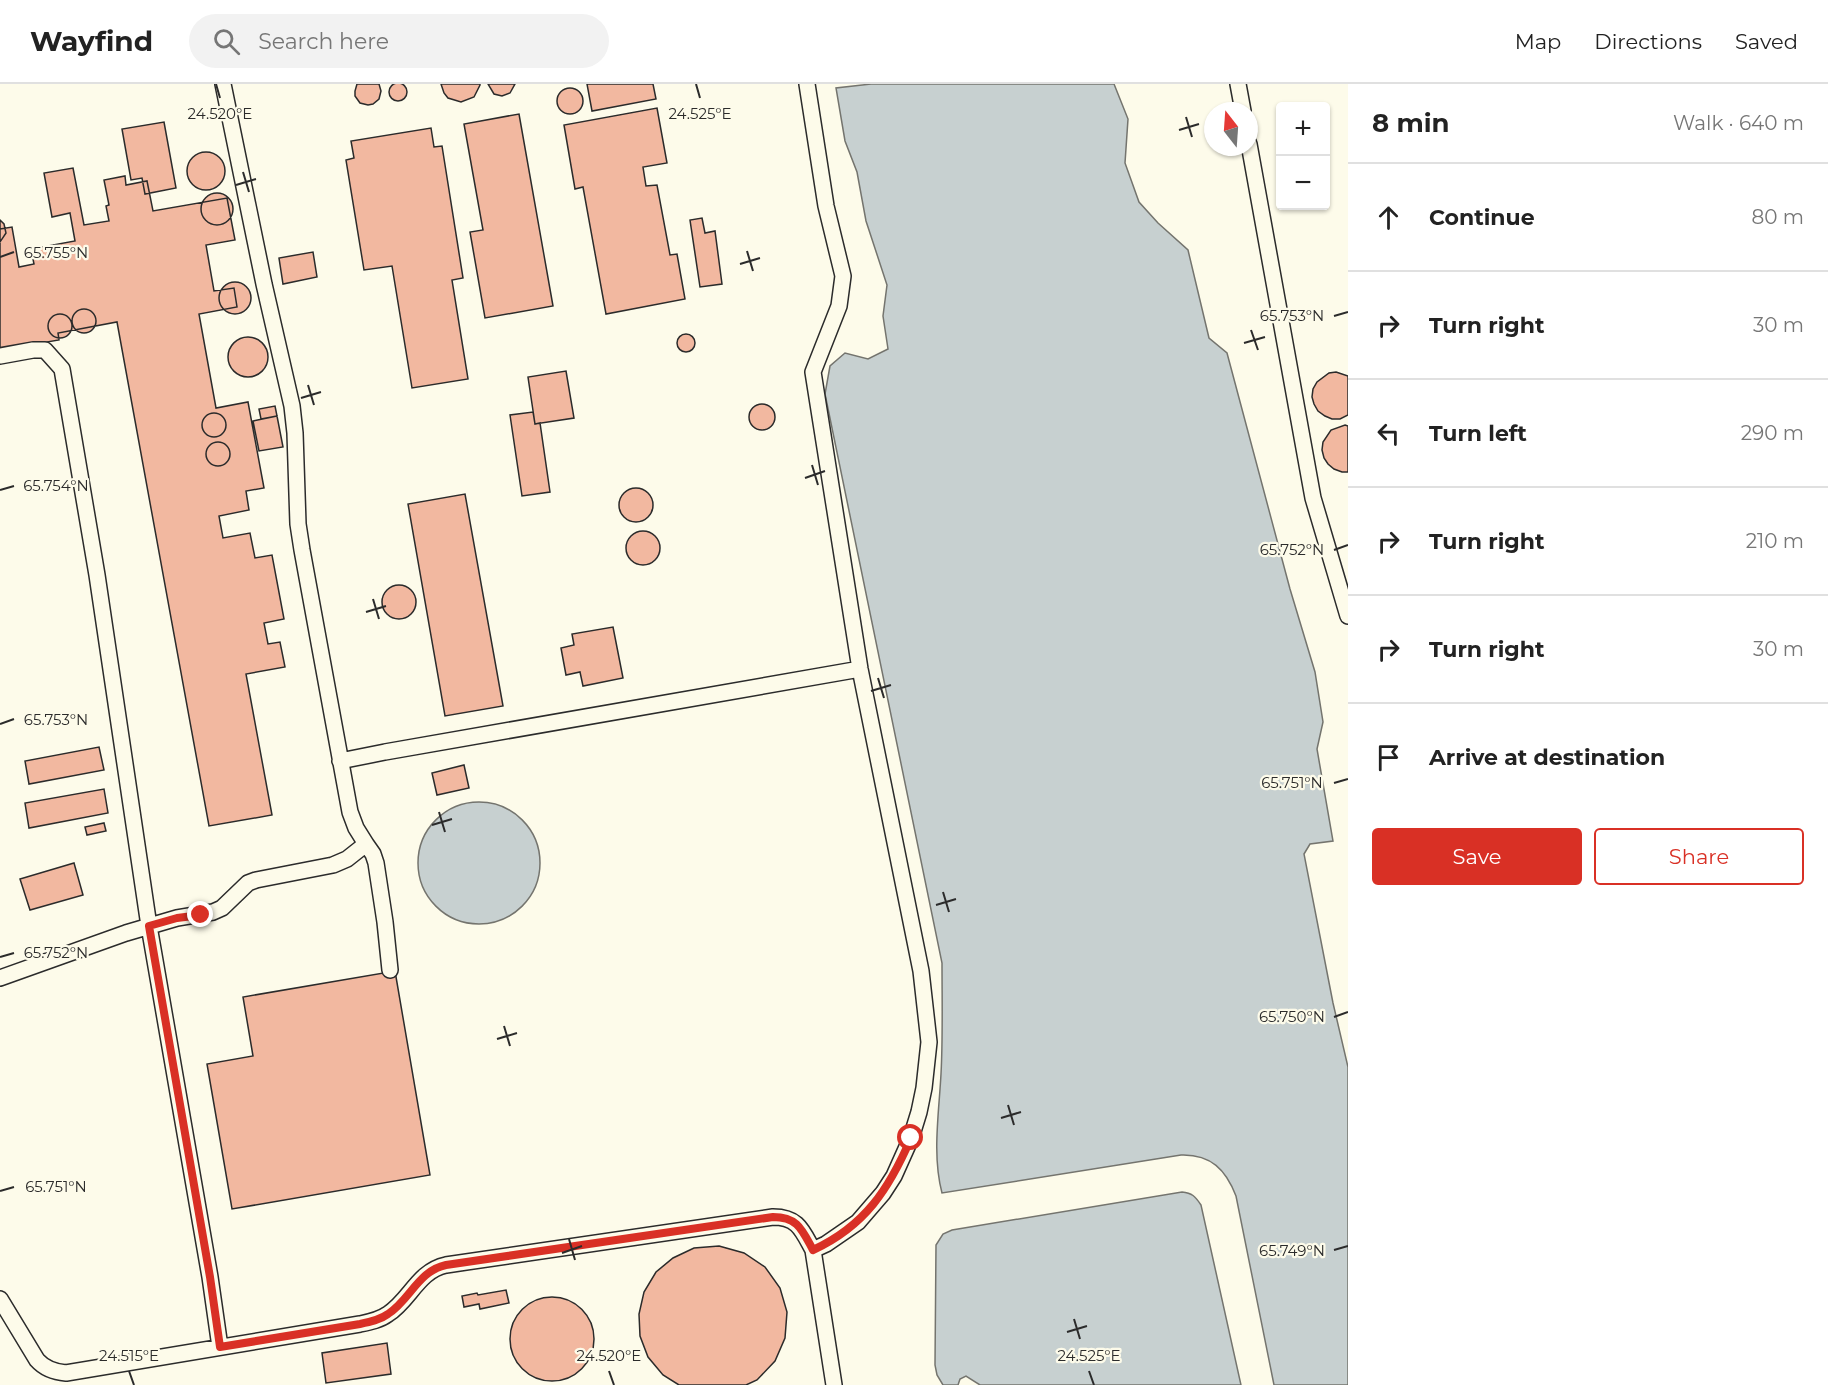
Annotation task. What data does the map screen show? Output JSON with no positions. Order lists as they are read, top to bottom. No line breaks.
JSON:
{"north":"top","page":{"header":"Wayfind","search":"Search here","nav":["Map","Directions","Saved"],"heading":["8 min","Walk · 640 m"],"map_buttons":["+","−"],"list":[["Continue","80 m"],["Turn right","30 m"],["Turn left","290 m"],["Turn right","210 m"],["Turn right","30 m"],"Arrive at destination"],"buttons":["Save","Share"]},"coordinates":["24.520°E","24.525°E","65.755°N","65.753°N","65.754°N","65.752°N","65.751°N","65.750°N","65.749°N","24.515°E"]}
